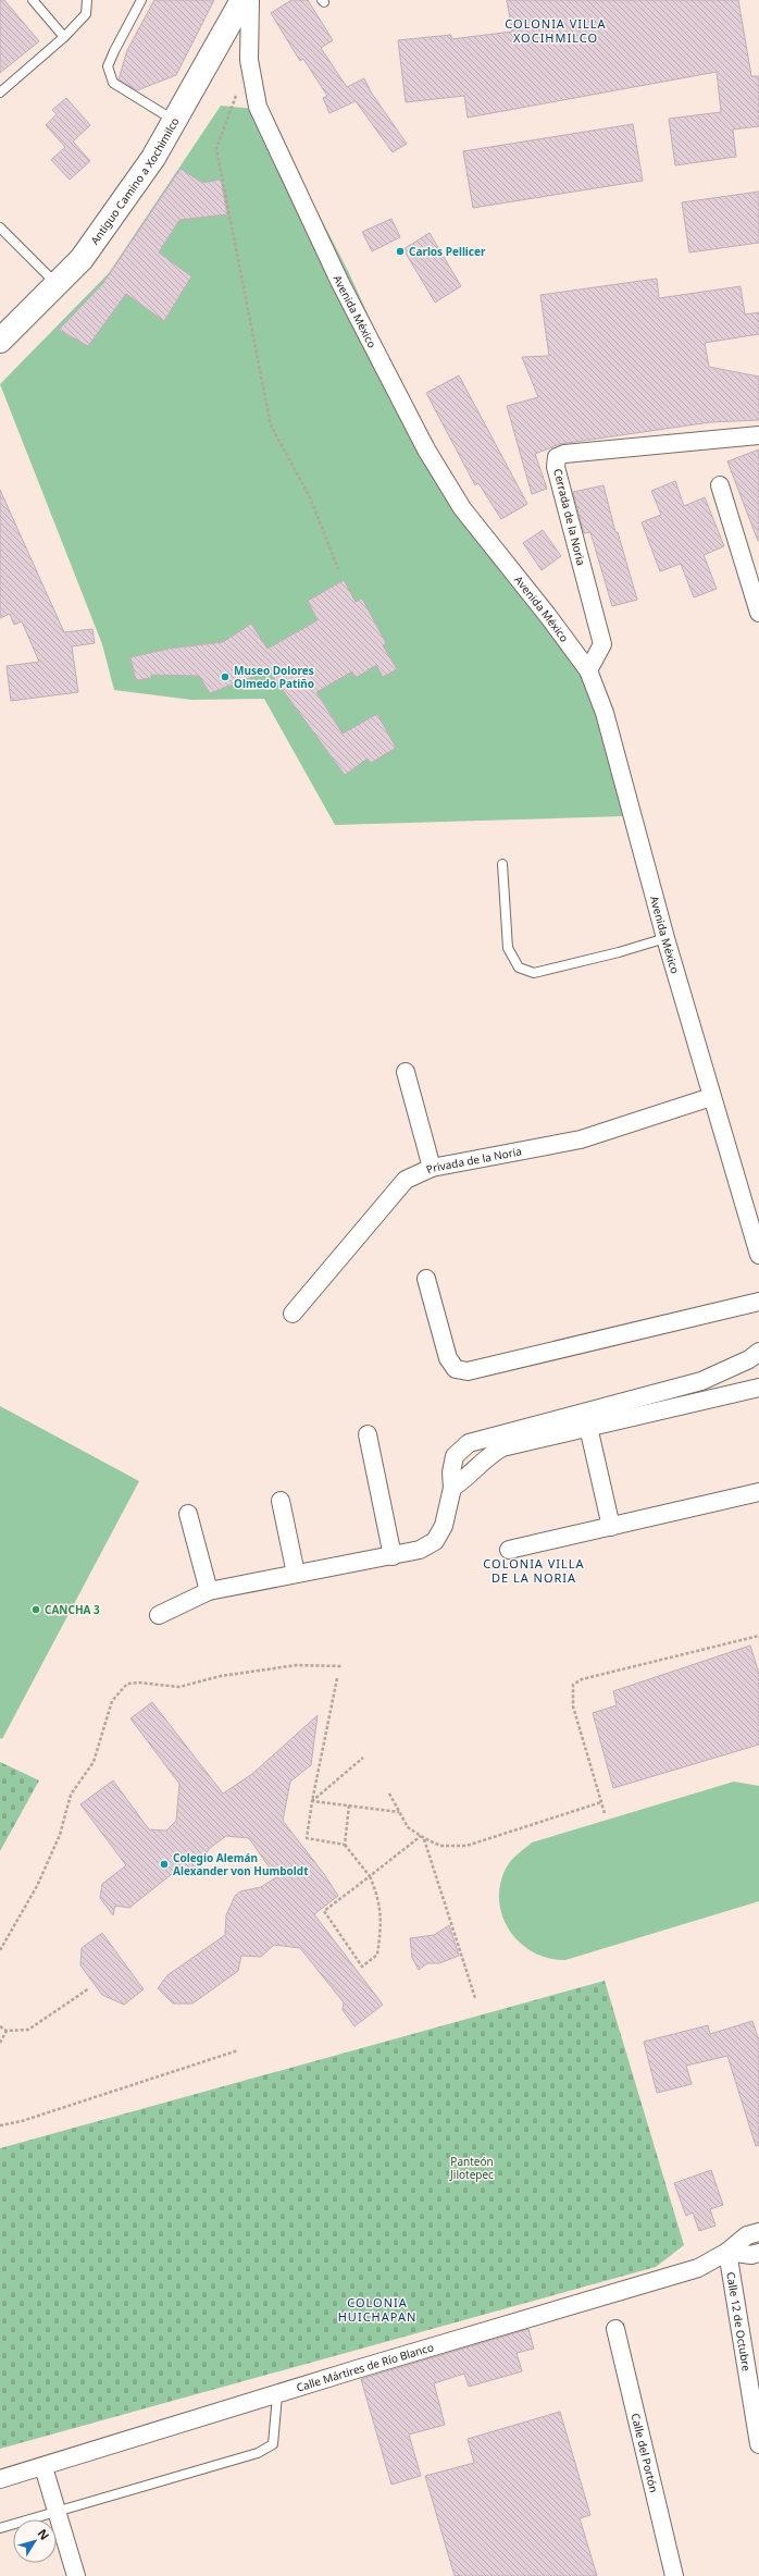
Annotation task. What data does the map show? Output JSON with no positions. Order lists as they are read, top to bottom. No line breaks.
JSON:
{"streets":{"main road":["Antiguo Camino a Xochimilco"],"street":["Avenida México","Cerrada de la Noria","Privada de la Noria","Calle 12 de Octubre","Calle Mártires de Río Blanco","Calle del Portón"]},"crossings":[["Avenida México","Cerrada de la Noria"],["Avenida México","Privada de la Noria"],["Calle 12 de Octubre","Calle Mártires de Río Blanco"]],"districts":["COLONIA VILLA XOCIHMILCO","COLONIA VILLA DE LA NORIA","COLONIA HUICHAPAN"],"parks":["Panteón Jilotepec"],"places":["Carlos Pellicer","Museo Dolores Olmedo Patiño","CANCHA 3","Colegio Alemán Alexander von Humboldt"],"north":"top right"}
